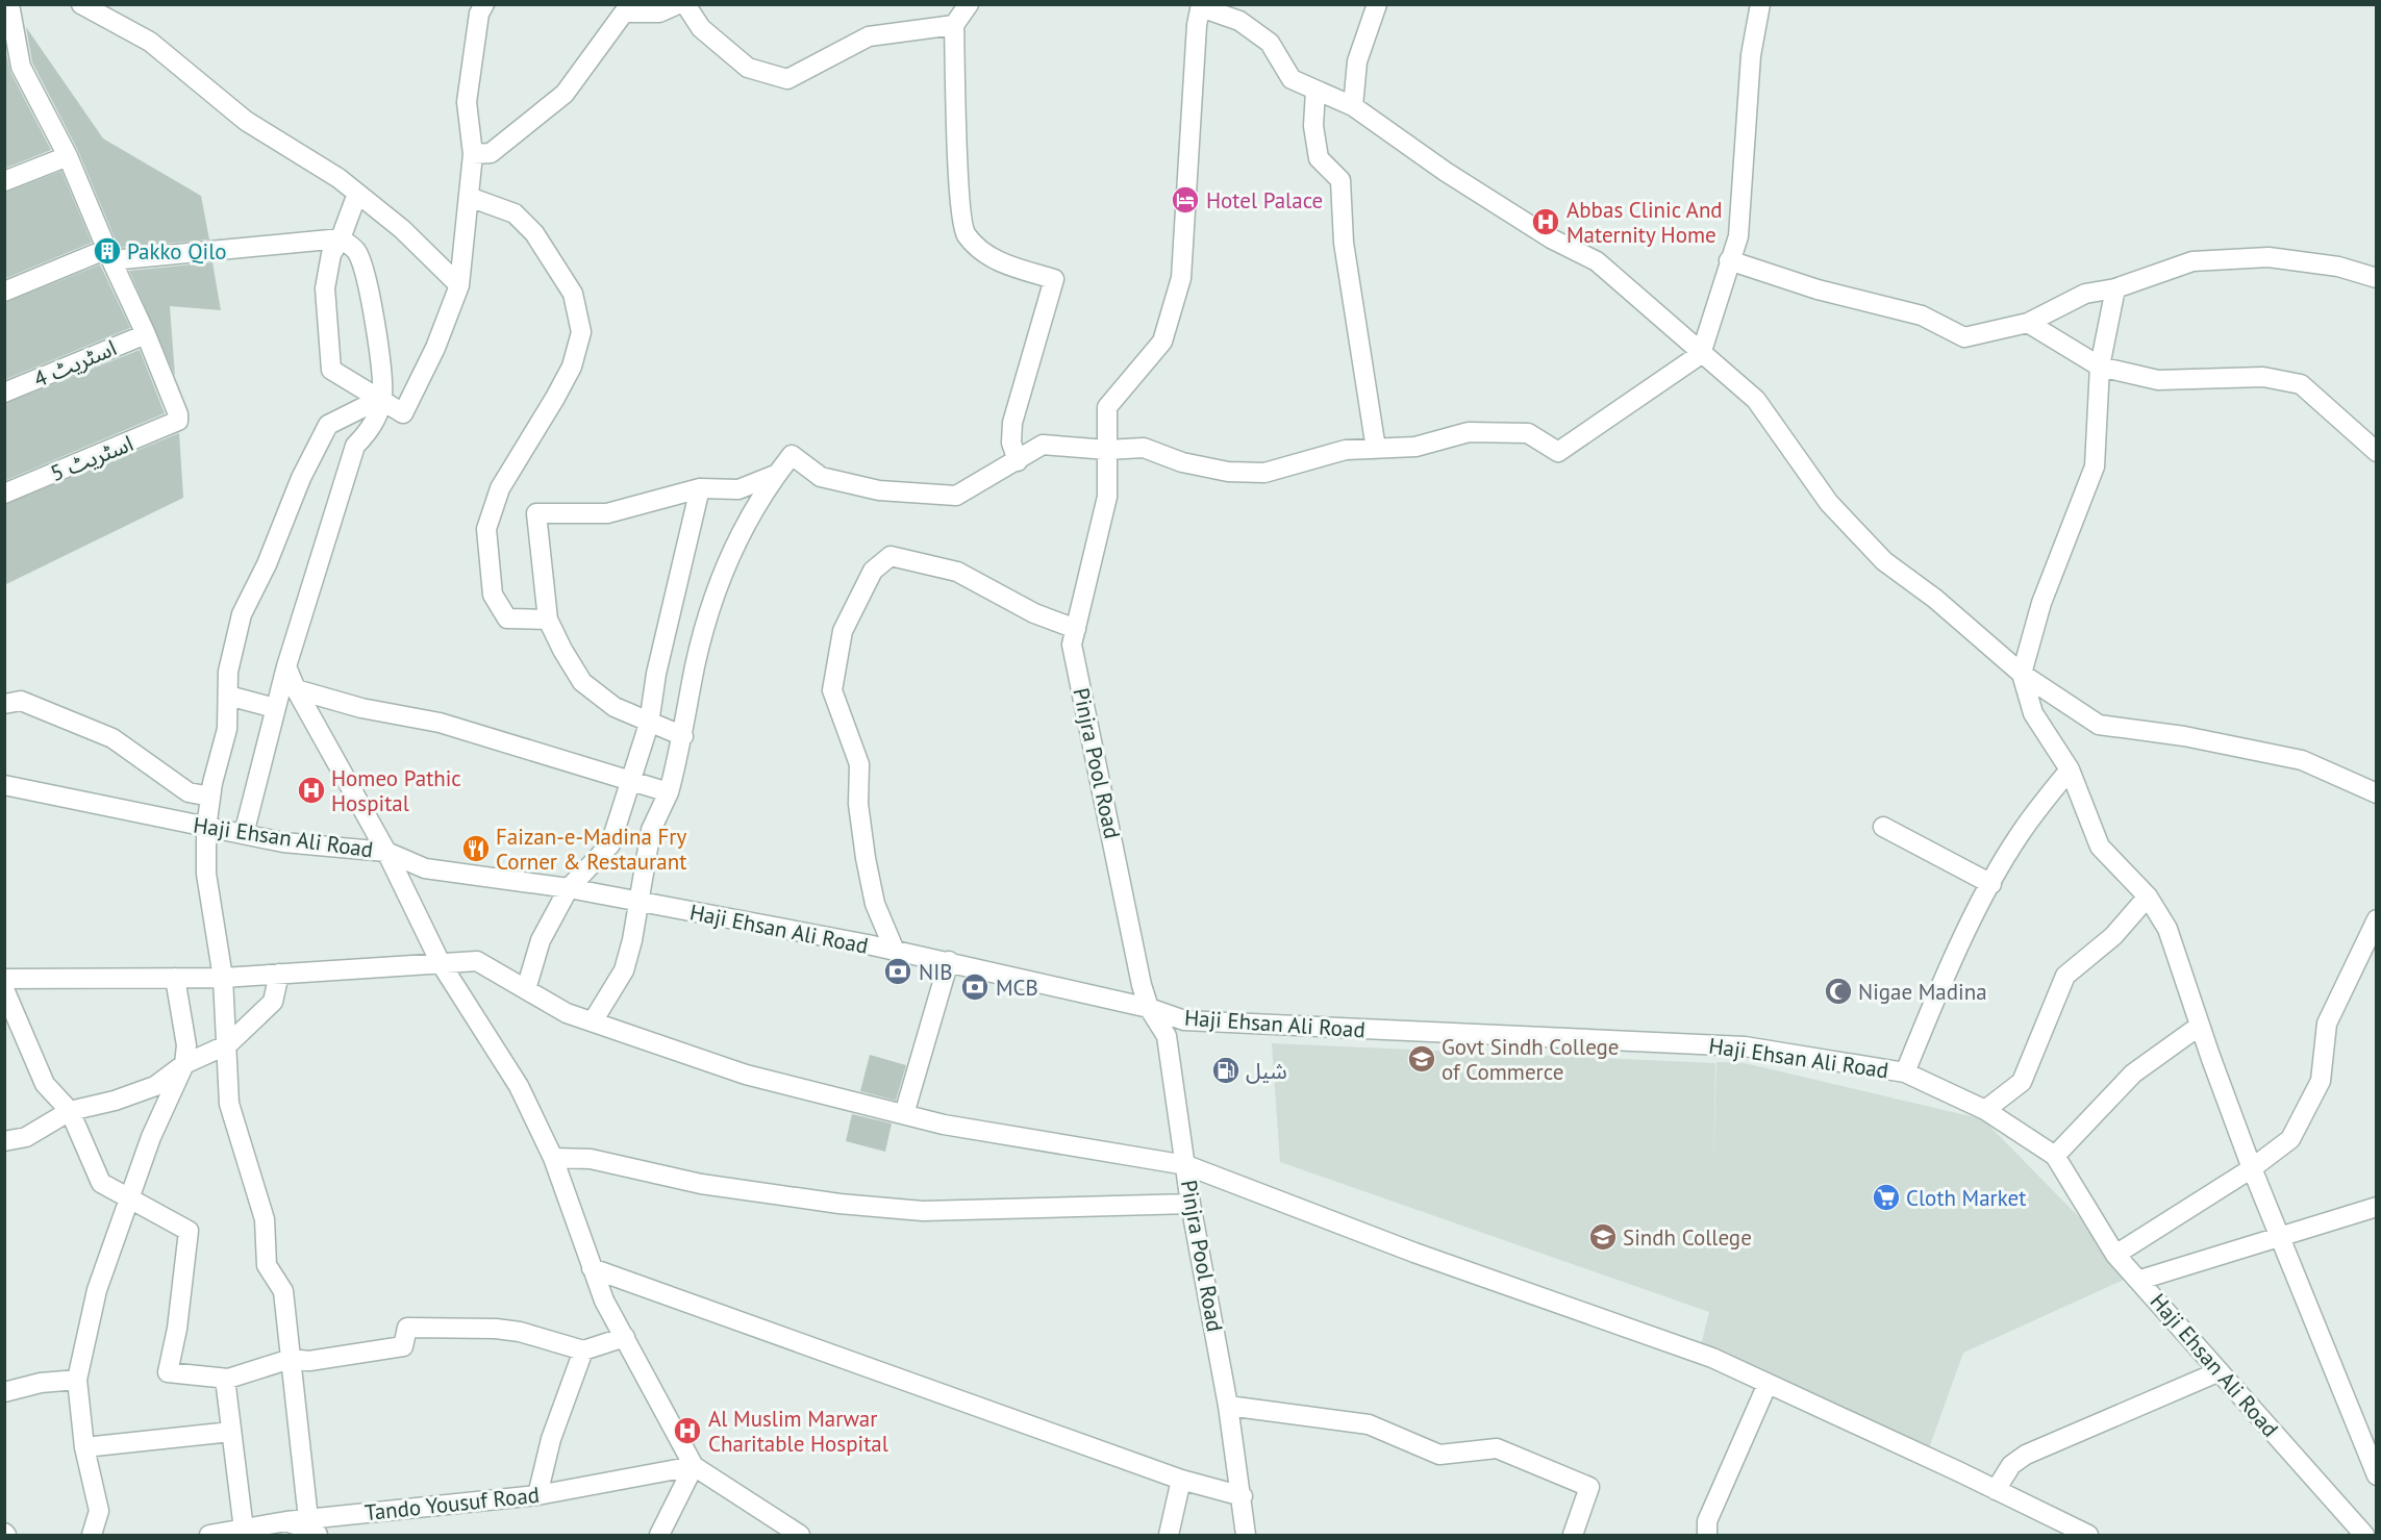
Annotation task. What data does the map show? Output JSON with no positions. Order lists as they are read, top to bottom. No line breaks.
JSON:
{"streets":{"street":["اسٹریٹ 4","اسٹریٹ 5","Pinjra Pool Road","Haji Ehsan Ali Road","Tando Yousuf Road"]},"crossings":[["اسٹریٹ 4","اسٹریٹ 5"],["Pinjra Pool Road","Haji Ehsan Ali Road"]],"places":{"hotel":["Hotel Palace"],"hospital":["Abbas Clinic And Maternity Home","Homeo Pathic Hospital","Al Muslim Marwar Charitable Hospital"],"building":["Pakko Qilo"],"restaurant":["Faizan-e-Madina Fry Corner & Restaurant"],"bank":["NIB","MCB"],"mosque":["Nigae Madina"],"school or university":["Govt Sindh College of Commerce","Sindh College"],"fuel station":["شیل"],"supermarket":["Cloth Market"]}}
